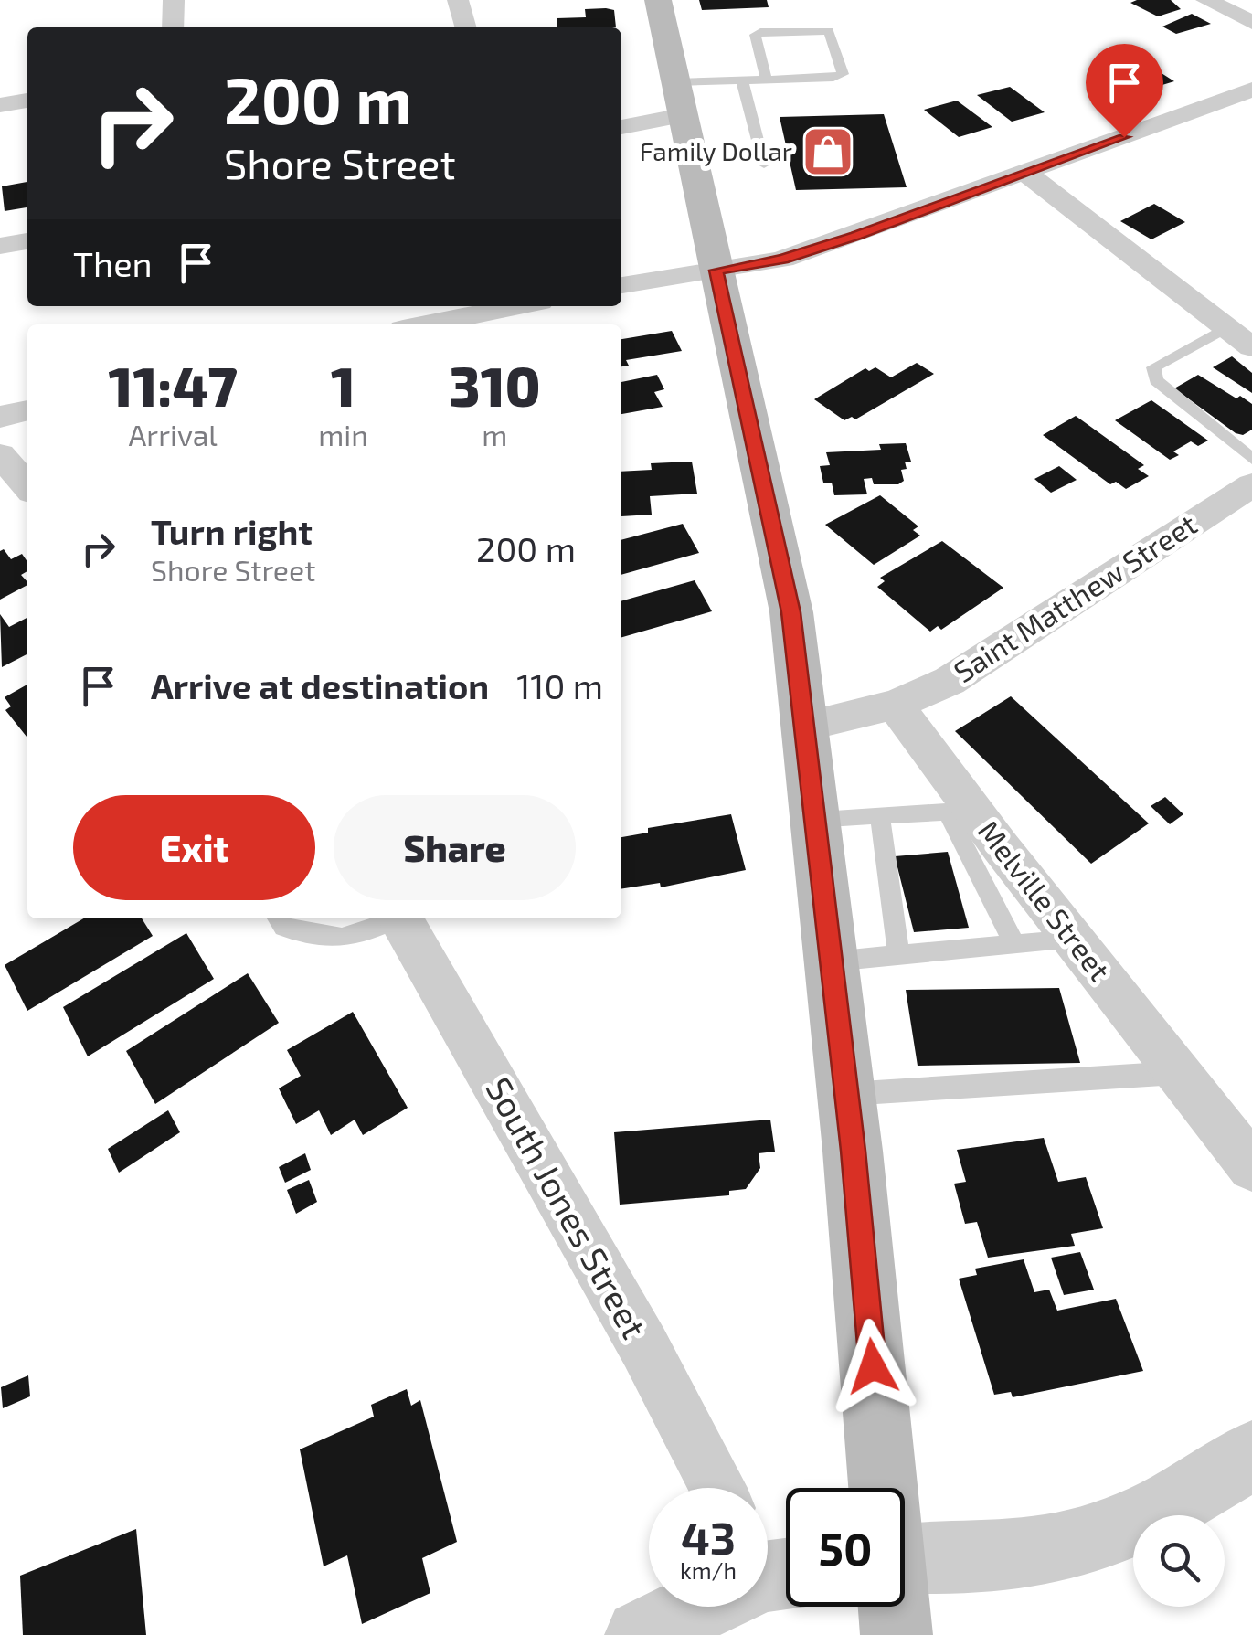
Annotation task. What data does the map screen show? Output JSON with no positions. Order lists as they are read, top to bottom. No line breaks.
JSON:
{"streets":{"street":["Saint Matthew Street","Melville Street","South Jones Street"]},"crossings":[["Saint Matthew Street","Melville Street"]],"places":{"shop":["Family Dollar"]},"page":{"turn":["200 m","Shore Street"],"then":"Then","eta":["11:47","Arrival","1","min","310","m"],"list":[{"name":"Turn right","note":"Shore Street","value":"200 m"},{"name":"Arrive at destination","value":"110 m"}],"buttons":["Exit","Share"],"speed":"43 km/h","limit":"50"}}
